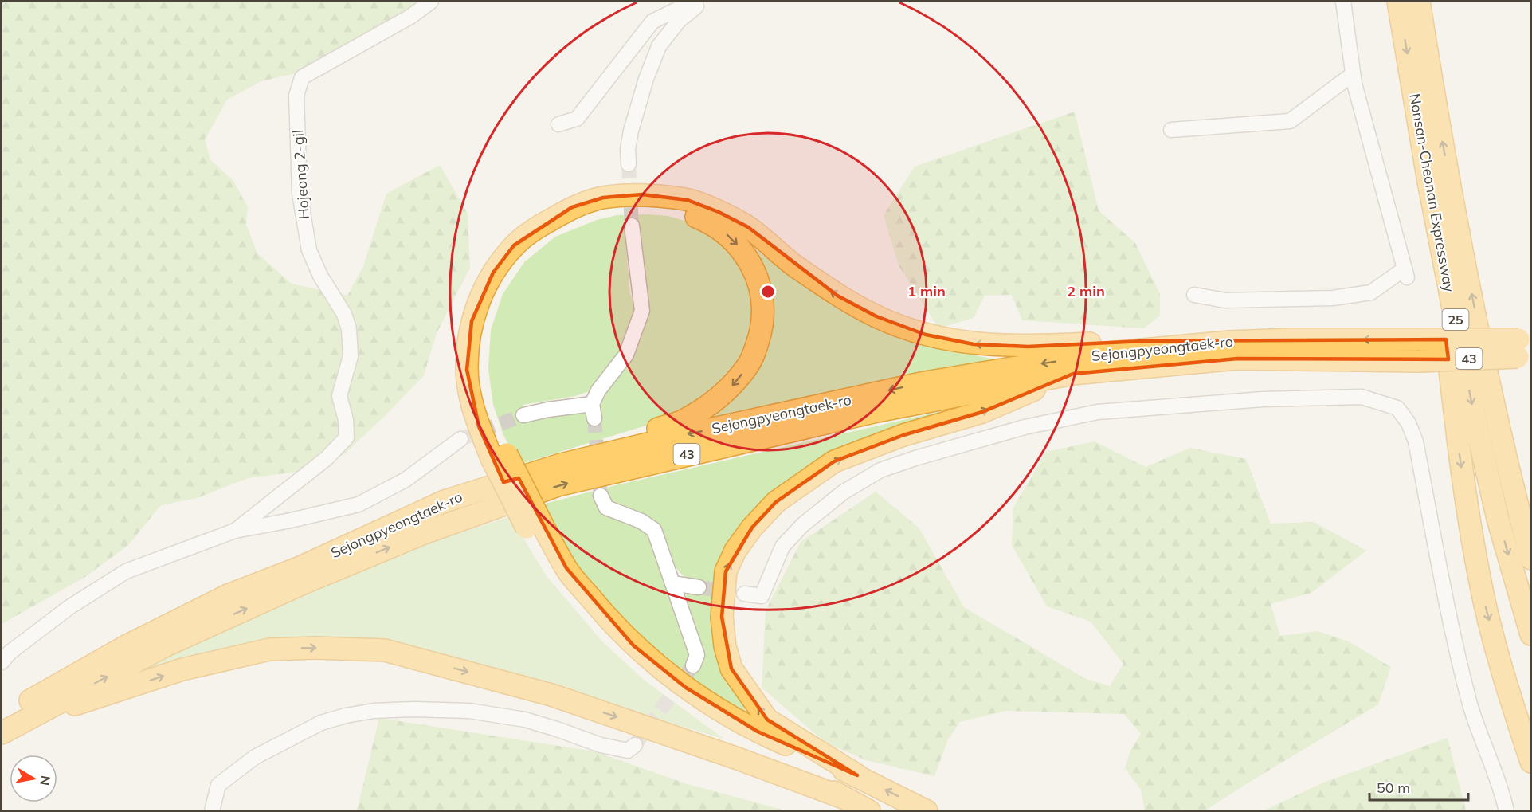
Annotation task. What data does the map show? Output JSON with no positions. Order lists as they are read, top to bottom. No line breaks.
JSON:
{"streets":{"highway":["Nonsan-Cheonan Expressway","25","Sejongpyeongtaek-ro","43"],"street":["Hojeong 2-gil"]},"scale_bar":"50 m","north":"right","rings":["1 min","2 min"]}
